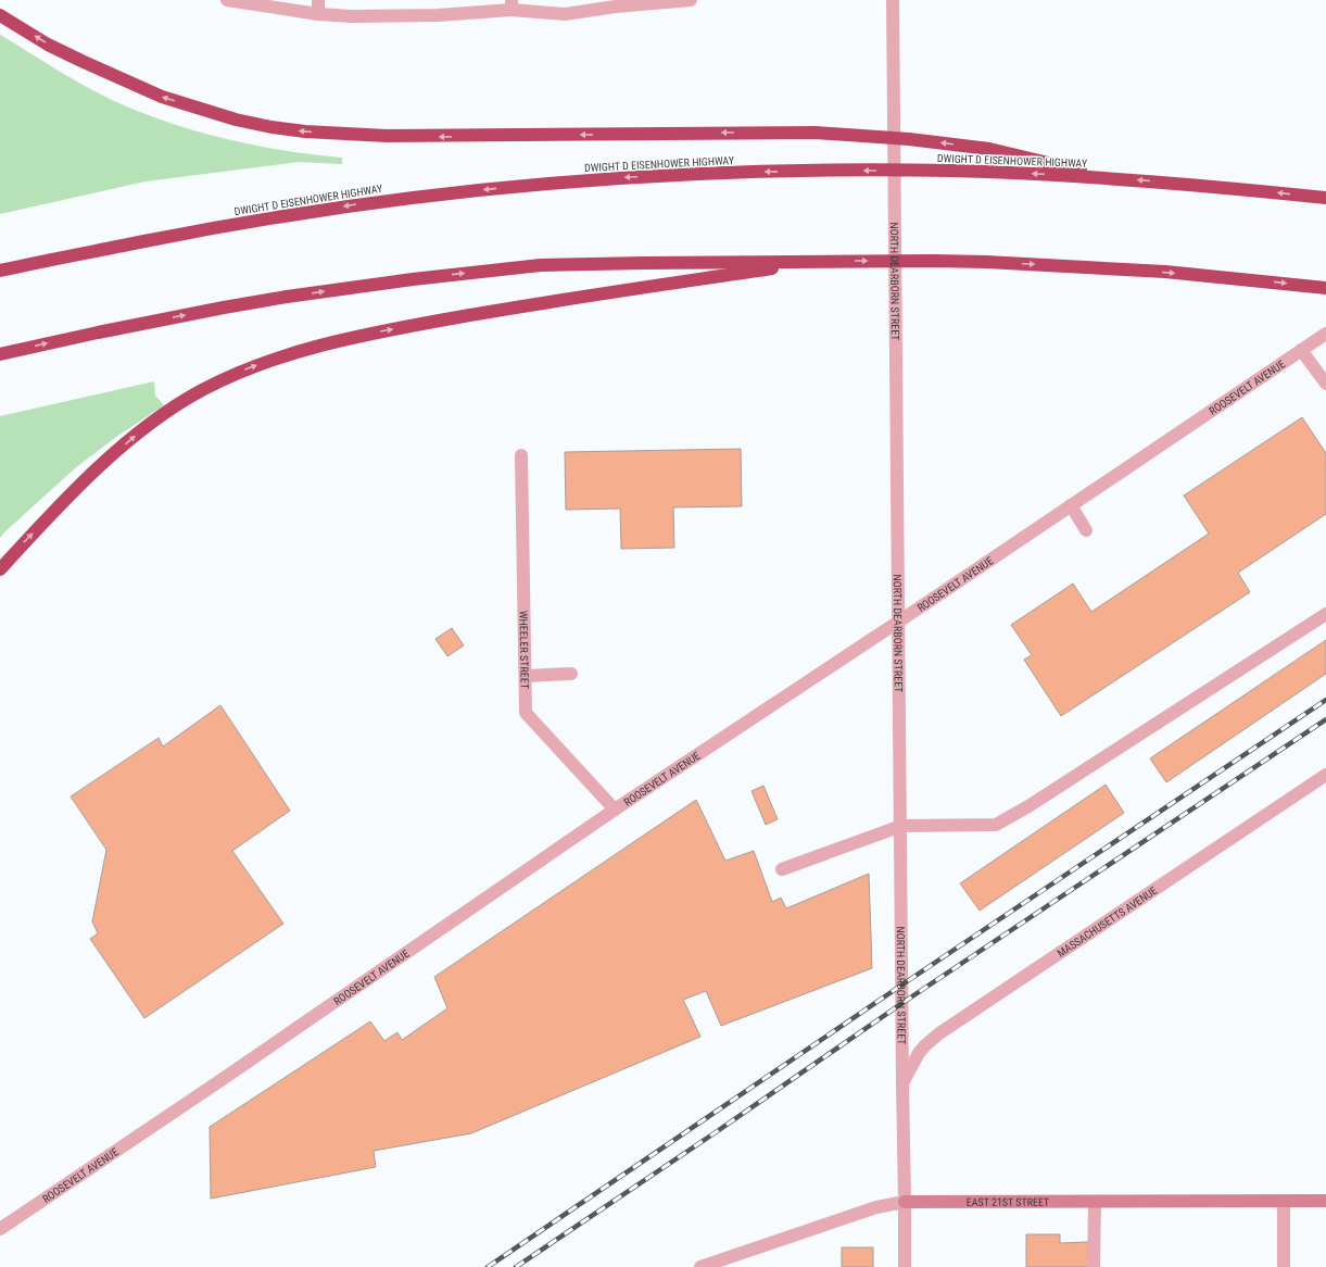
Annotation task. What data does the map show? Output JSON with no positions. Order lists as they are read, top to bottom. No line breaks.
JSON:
{"streets":{"highway":["DWIGHT D EISENHOWER HIGHWAY"],"main road":["EAST 21ST STREET"],"street":["NORTH DEARBORN STREET","ROOSEVELT AVENUE","WHEELER STREET","MASSACHUSETTS AVENUE"]},"crossings":[["NORTH DEARBORN STREET","ROOSEVELT AVENUE"],["NORTH DEARBORN STREET","MASSACHUSETTS AVENUE"],["NORTH DEARBORN STREET","EAST 21ST STREET"],["ROOSEVELT AVENUE","WHEELER STREET"]]}
